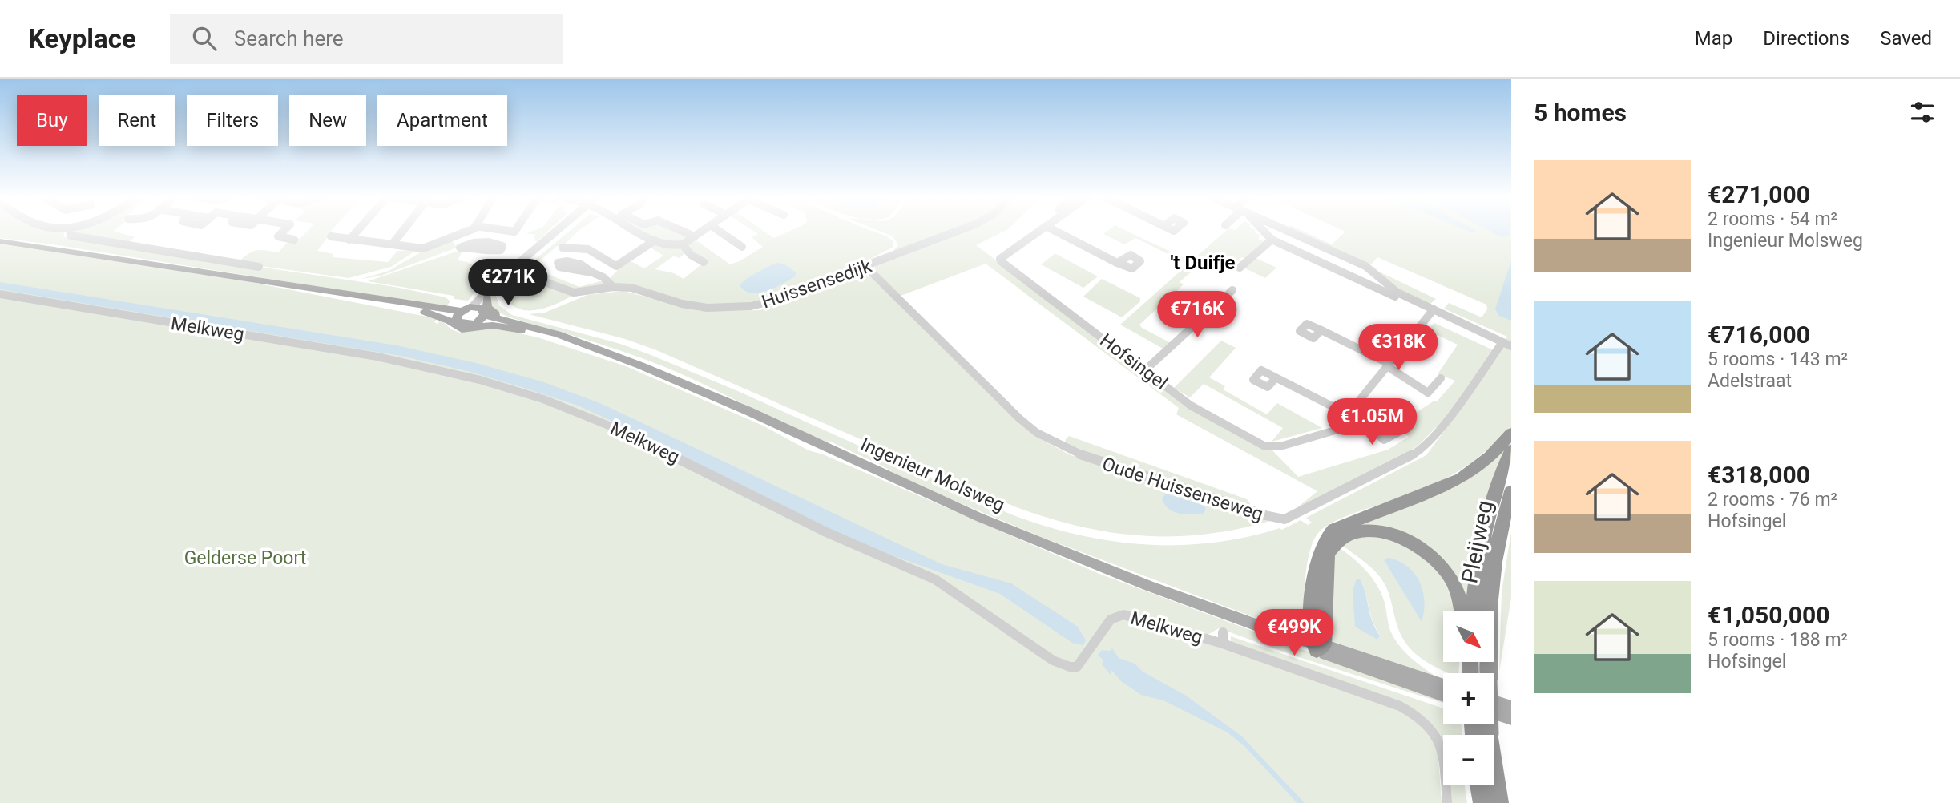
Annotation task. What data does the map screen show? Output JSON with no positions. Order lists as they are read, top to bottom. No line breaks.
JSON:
{"streets":{"highway":["Pleijweg"],"main road":["Ingenieur Molsweg"],"street":["Huissensedijk","Melkweg","Hofsingel","Oude Huissenseweg"]},"crossings":[["Huissensedijk","Oude Huissenseweg"]],"districts":["'t Duifje"],"parks":["Gelderse Poort"],"north":"bottom right","page":{"header":"Keyplace","search":"Search here","nav":["Map","Directions","Saved"],"heading":"5 homes","chip":["Buy","Rent","Filters","New","Apartment"],"list":[{"name":"€271,000","note":"2 rooms · 54 m² · Ingenieur Molsweg"},{"name":"€716,000","note":"5 rooms · 143 m² · Adelstraat"},{"name":"€318,000","note":"2 rooms · 76 m² · Hofsingel"},{"name":"€1,050,000","note":"5 rooms · 188 m² · Hofsingel"}],"price":["€271K","€716K","€318K","€1.05M","€499K"],"map_buttons":["+","−"]}}
